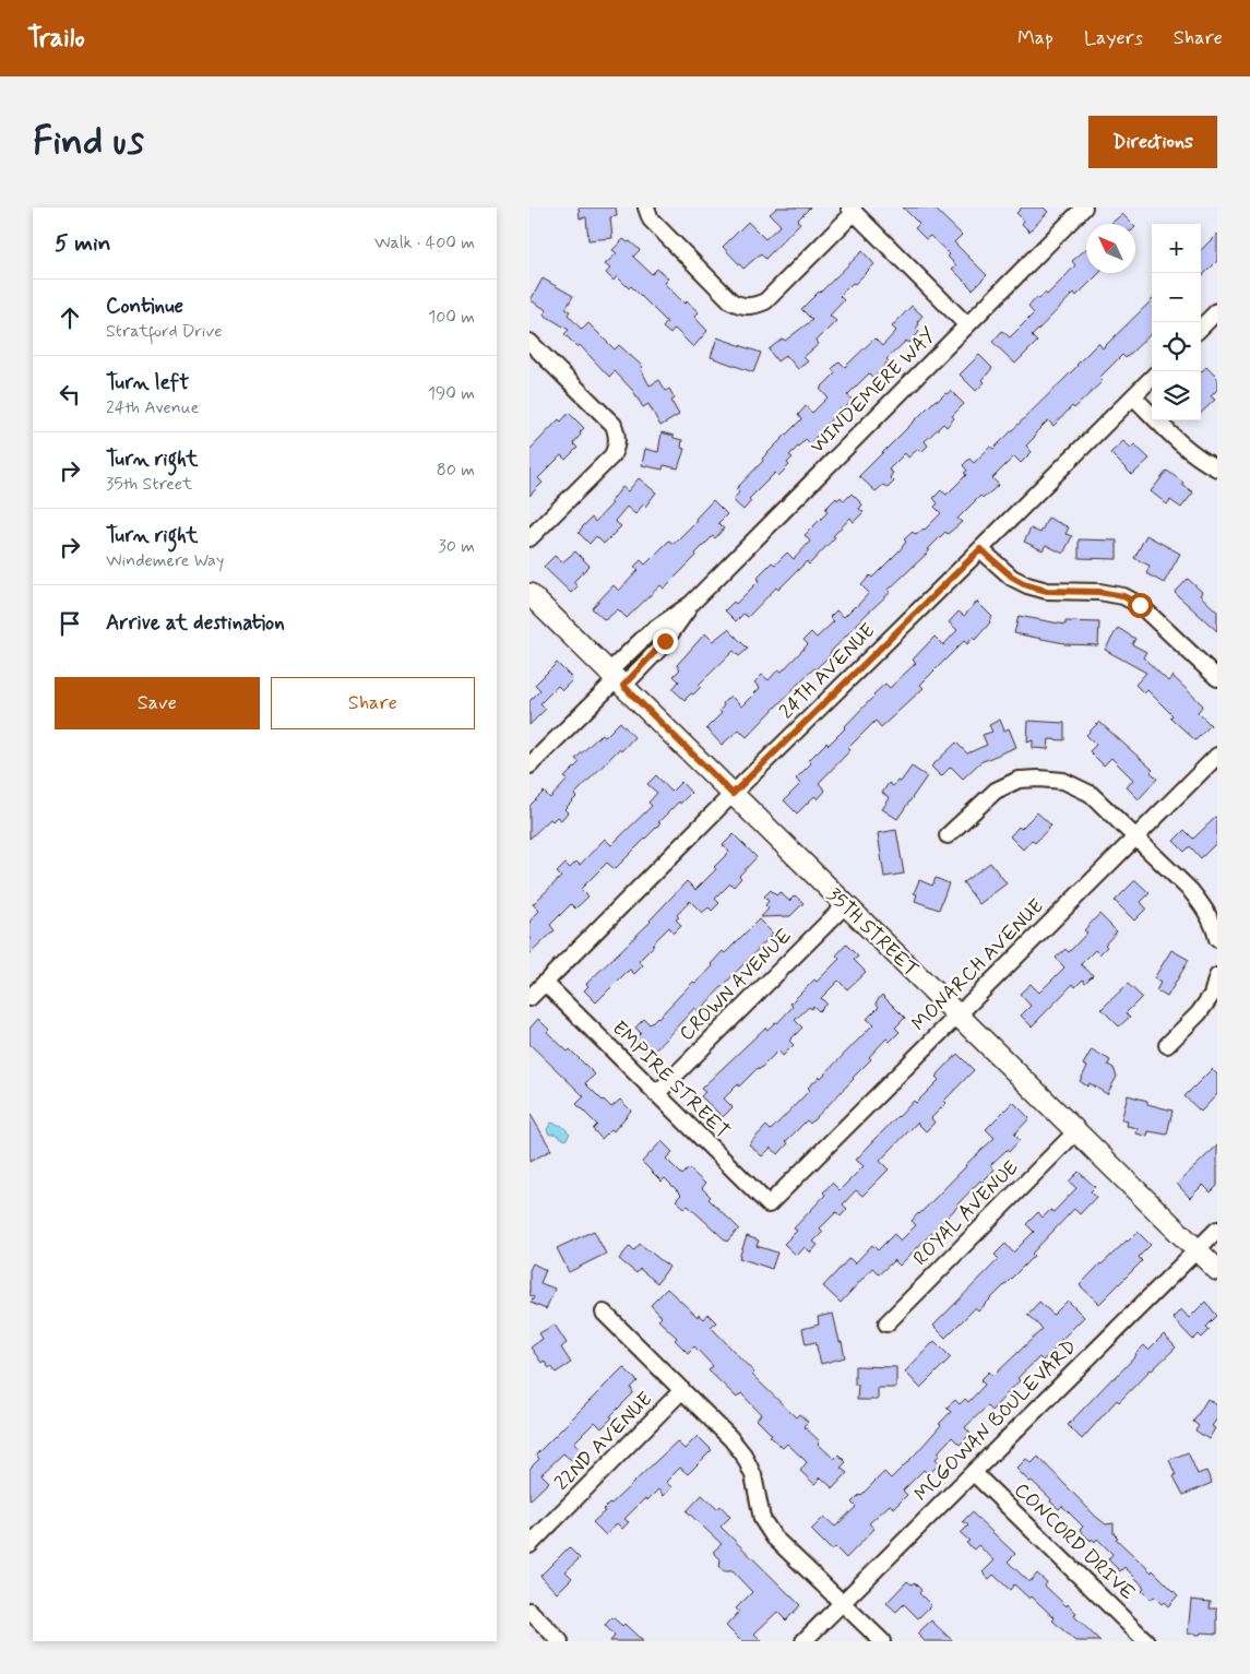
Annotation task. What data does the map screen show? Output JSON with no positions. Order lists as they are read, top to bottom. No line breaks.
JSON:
{"streets":{"street":["WINDEMERE WAY","24TH AVENUE","35TH STREET","MONARCH AVENUE","CROWN AVENUE","EMPIRE STREET","ROYAL AVENUE","MCGOWAN BOULEVARD","22ND AVENUE","CONCORD DRIVE"]},"crossings":[["WINDEMERE WAY","35TH STREET"],["24TH AVENUE","35TH STREET"],["24TH AVENUE","EMPIRE STREET"],["35TH STREET","MONARCH AVENUE"],["35TH STREET","CROWN AVENUE"],["35TH STREET","ROYAL AVENUE"],["35TH STREET","MCGOWAN BOULEVARD"],["MONARCH AVENUE","EMPIRE STREET"],["CROWN AVENUE","EMPIRE STREET"],["MCGOWAN BOULEVARD","CONCORD DRIVE"]],"north":"top left","page":{"header":"Trailo","nav":["Map","Layers","Share"],"buttons":["Directions",["Save","Share"]],"title":"Find us","heading":["5 min","Walk · 400 m"],"map_buttons":["+","−"],"list":[["Continue","Stratford Drive","100 m"],["Turn left","24th Avenue","190 m"],["Turn right","35th Street","80 m"],["Turn right","Windemere Way","30 m"],"Arrive at destination"]}}
